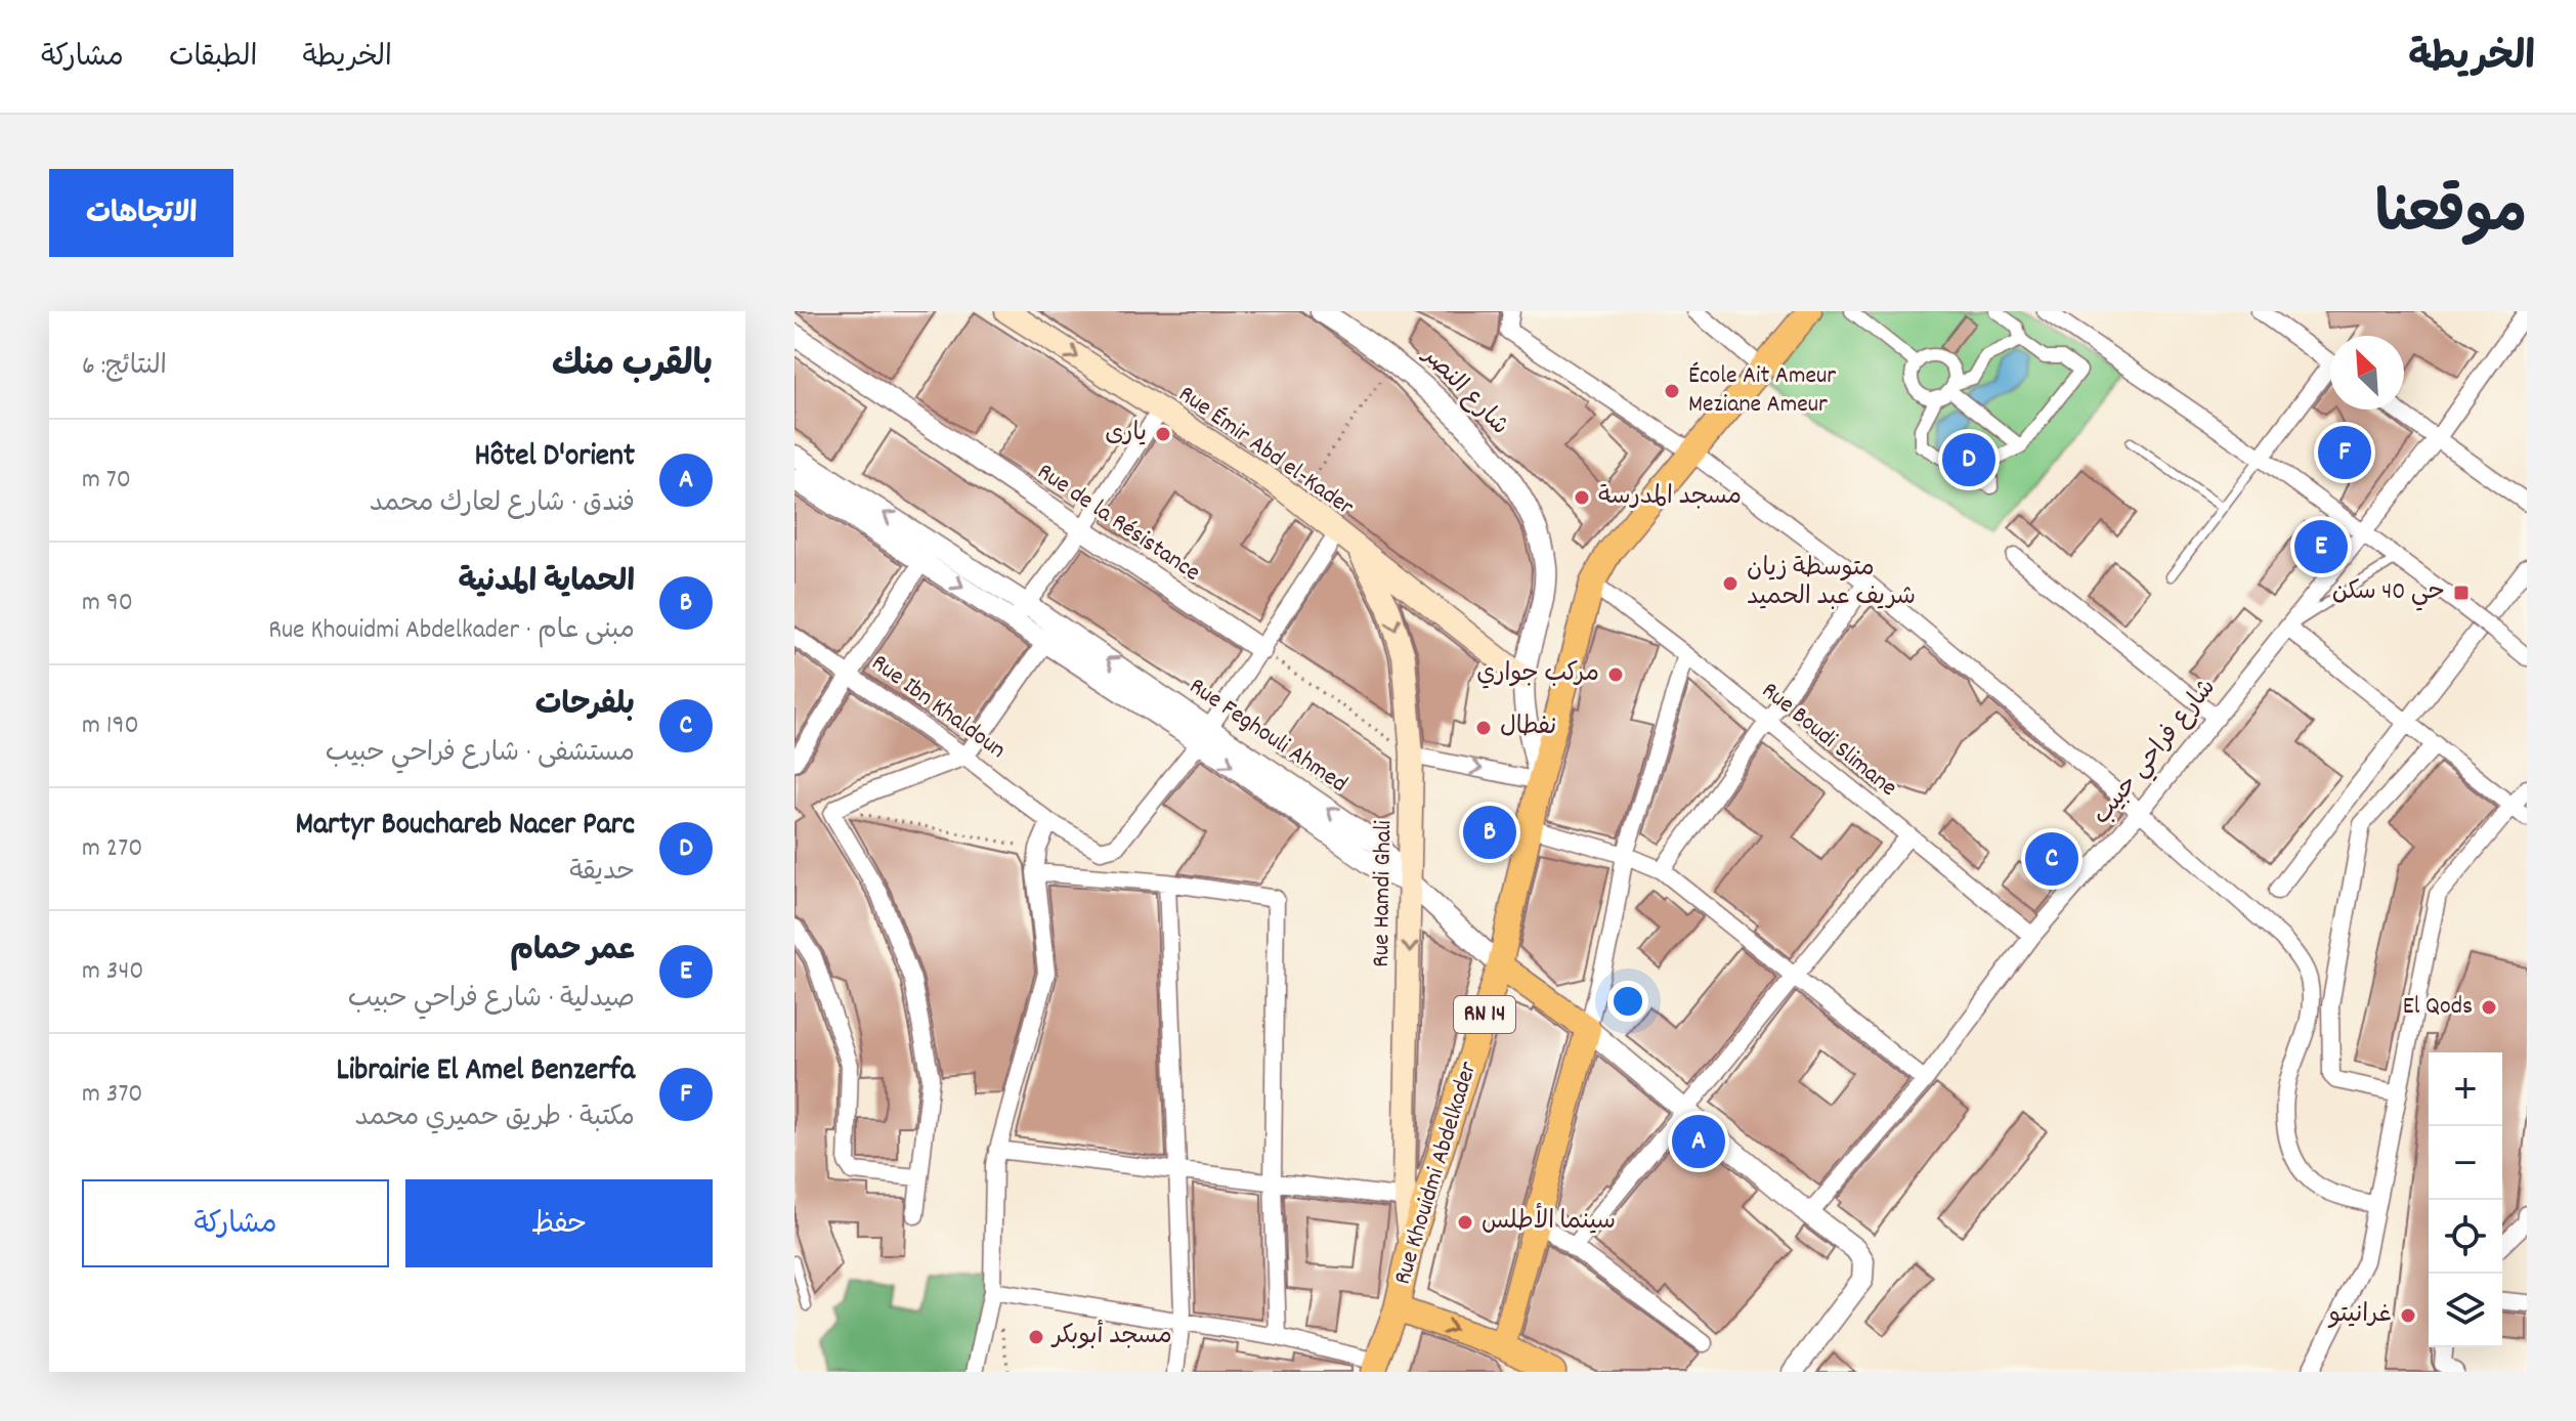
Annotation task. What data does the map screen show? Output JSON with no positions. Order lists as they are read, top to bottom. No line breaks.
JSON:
{"streets":{"main road":["Rue Émir Abd el-Kader","Rue Hamdi Ghali","RN 14","Rue Khouidmi Abdelkader"],"street":["شارع النصر","Rue de la Résistance","Rue Ibn Khaldoun","Rue Feghouli Ahmed","Rue Boudi Slimane","شارع فراحي حبيب"]},"crossings":[["شارع النصر","Rue Émir Abd el-Kader"],["شارع النصر","RN 14"],["شارع النصر","Rue Khouidmi Abdelkader"],["Rue Émir Abd el-Kader","Rue Ibn Khaldoun"],["Rue Émir Abd el-Kader","Rue Hamdi Ghali"],["Rue de la Résistance","Rue Ibn Khaldoun"],["Rue Ibn Khaldoun","Rue Feghouli Ahmed"],["Rue Feghouli Ahmed","Rue Hamdi Ghali"],["Rue Feghouli Ahmed","Rue Khouidmi Abdelkader"],["Rue Boudi Slimane","شارع فراحي حبيب"],["Rue Boudi Slimane","RN 14"],["Rue Hamdi Ghali","Rue Khouidmi Abdelkader"],["RN 14","Rue Khouidmi Abdelkader"]],"places":{"other":["École Ait Ameur Meziane Ameur","يارى","مسجد المدرسة","متوسطة زيان شريف عبد الحميد","مركب جواري","نفطال","El Qods","سينما الأطلس","غرانيتو","مسجد أبوبكر"],"transit":["حي 40 سكن"]},"north":"top left","page":{"header":"الخريطة","nav":["الخريطة","الطبقات","مشاركة"],"title":"موقعنا","buttons":["الاتجاهات",["حفظ","مشاركة"]],"heading":["بالقرب منك","النتائج: 6"],"list":[{"mark":"A","name":"Hôtel D'orient","note":"فندق · شارع لعارك محمد","value":"70 m"},{"mark":"B","name":"الحماية المدنية","note":"مبنى عام · Rue Khouidmi Abdelkader","value":"90 m"},{"mark":"C","name":"بلفرحات","note":"مستشفى · شارع فراحي حبيب","value":"190 m"},{"mark":"D","name":"Martyr Bouchareb Nacer Parc","note":"حديقة","value":"270 m"},{"mark":"E","name":"عمر حمام","note":"صيدلية · شارع فراحي حبيب","value":"340 m"},{"mark":"F","name":"Librairie El Amel Benzerfa","note":"مكتبة · طريق حميري محمد","value":"370 m"}],"pins":["F","D","E","B","C","A"],"map_buttons":["+","−"]}}
